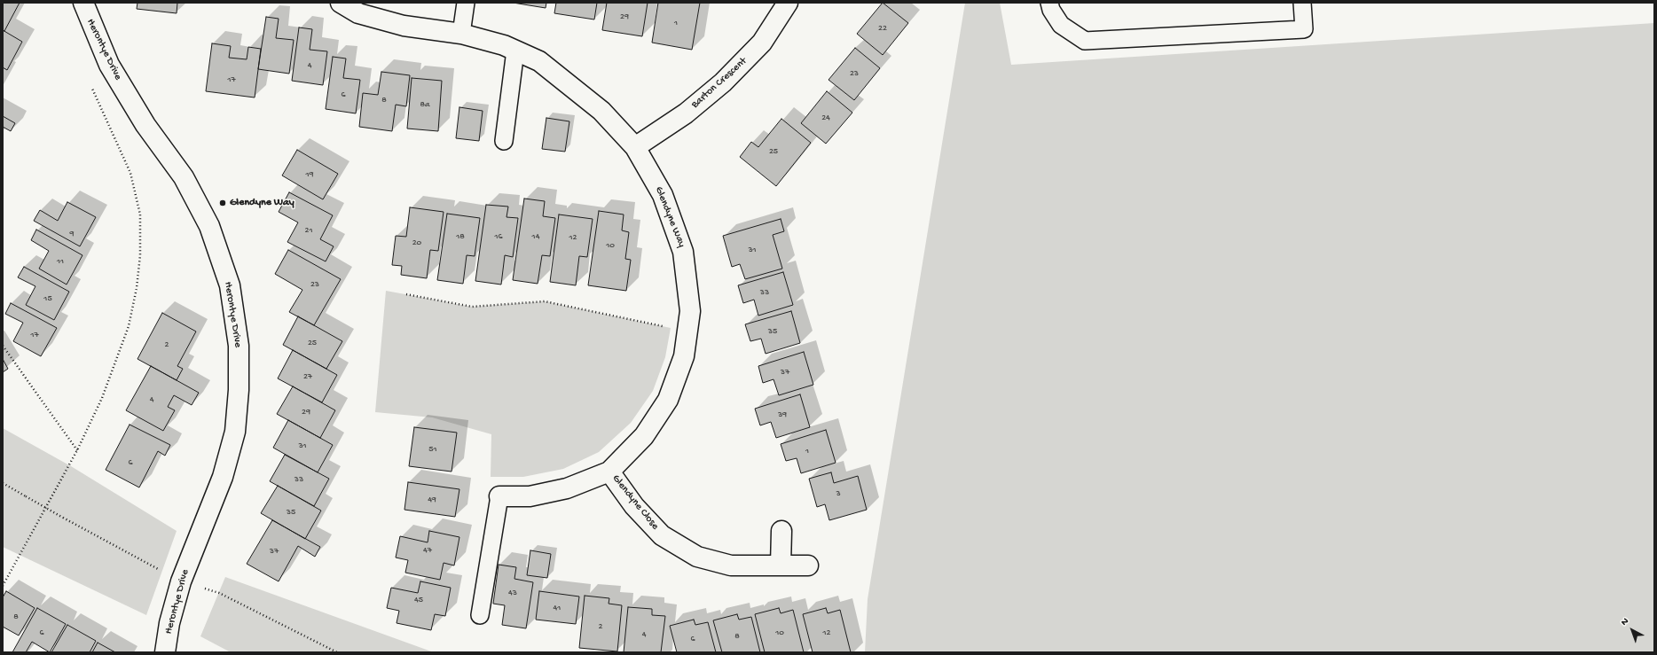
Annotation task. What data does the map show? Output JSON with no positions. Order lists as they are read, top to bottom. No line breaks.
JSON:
{"streets":{"street":["Herontye Drive","Barton Crescent","Glendyne Way","Glendyne Close"]},"crossings":[["Barton Crescent","Glendyne Way"],["Glendyne Way","Glendyne Close"]],"places":["Glendyne Way"],"house_numbers":["29","1","22","4","23","17","6","8","8a","24","25","19","21","9","18","16","14","12","20","10","31","11","23","33","15","35","17","25","2","37","27","4","29","39","31","51","1","6","33","3","49","35","47","37","43","45","41","8","2","6","10","12","4","8","6"],"north":"top left"}
